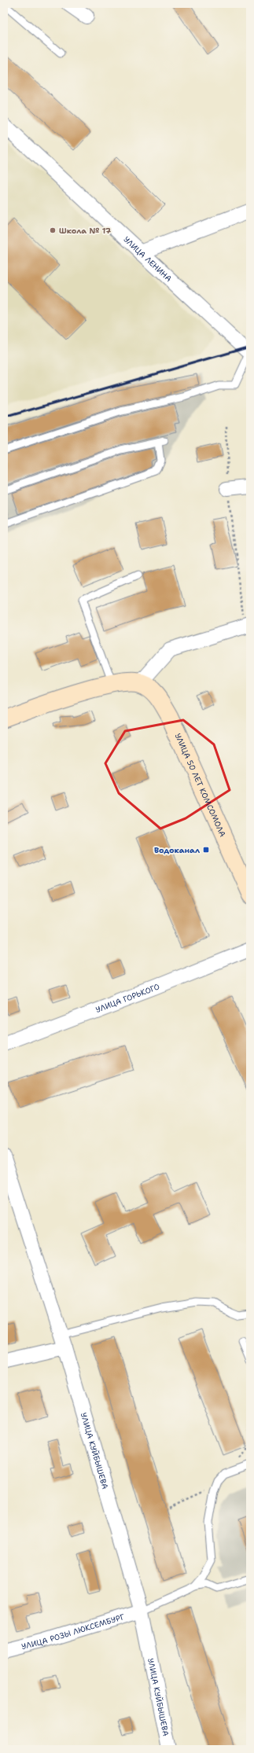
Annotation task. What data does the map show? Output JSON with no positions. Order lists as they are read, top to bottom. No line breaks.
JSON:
{"streets":{"street":["УЛИЦА ЛЕНИНА","УЛИЦА 50 ЛЕТ КОМСОМОЛА","УЛИЦА ГОРЬКОГО","УЛИЦА КУЙБЫШЕВА","УЛИЦА РОЗЫ ЛЮКСЕМБУРГ"]},"crossings":[["УЛИЦА КУЙБЫШЕВА","УЛИЦА РОЗЫ ЛЮКСЕМБУРГ"]],"places":{"other":["Школа № 17"],"transit":["Водоканал"]}}
